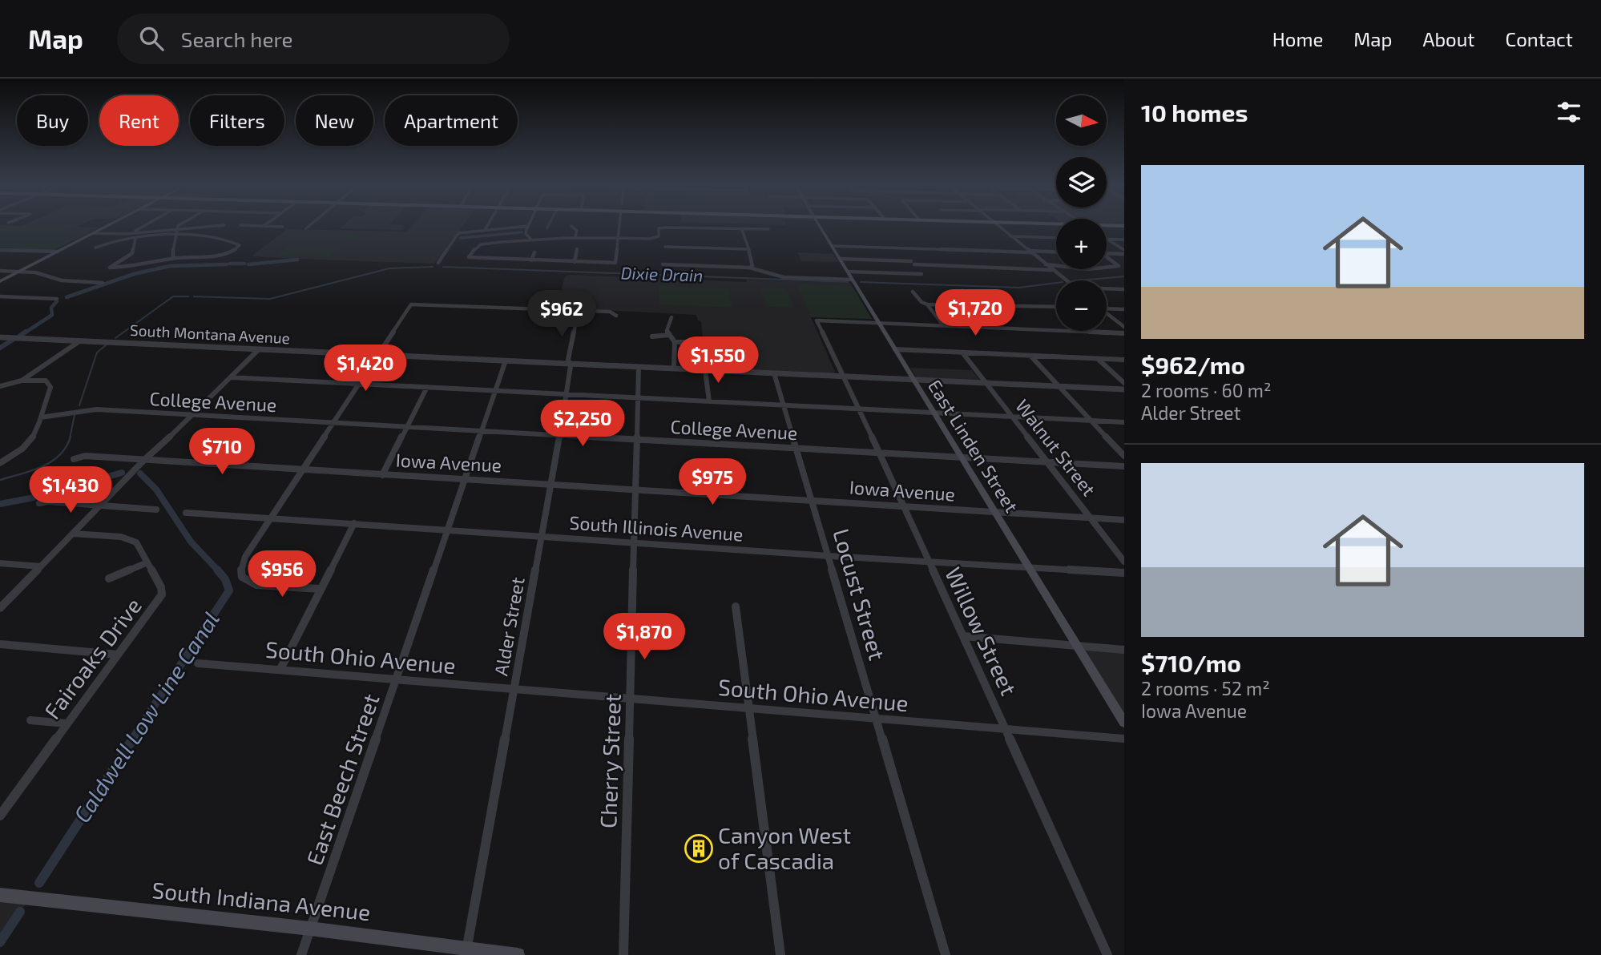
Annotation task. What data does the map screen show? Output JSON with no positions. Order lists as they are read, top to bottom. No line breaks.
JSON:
{"streets":{"main road":["East Linden Street","South Indiana Avenue"],"street":["South Montana Avenue","College Avenue","Walnut Street","Iowa Avenue","South Illinois Avenue","Locust Street","Alder Street","Willow Street","South Ohio Avenue","Fairoaks Drive","Cherry Street","East Beech Street"]},"crossings":[["South Montana Avenue","East Linden Street"],["South Montana Avenue","Walnut Street"],["South Montana Avenue","Locust Street"],["South Montana Avenue","Alder Street"],["South Montana Avenue","Willow Street"],["South Montana Avenue","Cherry Street"],["South Montana Avenue","East Beech Street"],["College Avenue","East Linden Street"],["College Avenue","Walnut Street"],["College Avenue","Locust Street"],["College Avenue","Alder Street"],["College Avenue","Willow Street"],["College Avenue","Cherry Street"],["College Avenue","East Beech Street"],["East Linden Street","Iowa Avenue"],["East Linden Street","South Illinois Avenue"],["East Linden Street","Willow Street"],["Walnut Street","Iowa Avenue"],["Iowa Avenue","Locust Street"],["Iowa Avenue","Alder Street"],["Iowa Avenue","Willow Street"],["Iowa Avenue","Cherry Street"],["Iowa Avenue","East Beech Street"],["South Illinois Avenue","Locust Street"],["South Illinois Avenue","Alder Street"],["South Illinois Avenue","Willow Street"],["South Illinois Avenue","Cherry Street"],["South Illinois Avenue","East Beech Street"],["Locust Street","South Ohio Avenue"],["Alder Street","South Ohio Avenue"],["Alder Street","South Indiana Avenue"],["Willow Street","South Ohio Avenue"],["South Ohio Avenue","Cherry Street"],["South Ohio Avenue","East Beech Street"],["East Beech Street","South Indiana Avenue"]],"water":["Dixie Drain","Caldwell Low Line Canal"],"places":{"building":["Canyon West of Cascadia"]},"north":"right","page":{"header":"Map","search":"Search here","nav":["Home","Map","About","Contact"],"heading":"10 homes","map_buttons":["+","−"],"chip":["Buy","Rent","Filters","New","Apartment"],"list":[{"name":"$962/mo","note":"2 rooms · 60 m² · Alder Street"},{"name":"$710/mo","note":"2 rooms · 52 m² · Iowa Avenue"}],"price":["$1,720","$962","$1,550","$1,420","$2,250","$710","$975","$1,430","$956","$1,870"]}}
